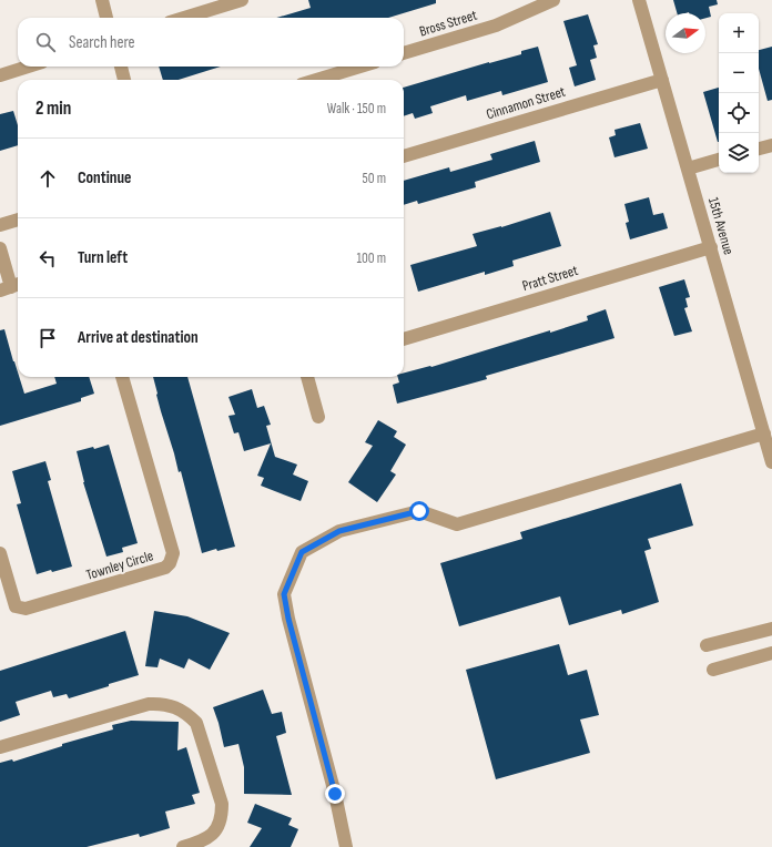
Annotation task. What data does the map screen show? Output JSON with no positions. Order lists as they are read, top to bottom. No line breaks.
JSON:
{"streets":{"street":["Bross Street","Cinnamon Street","15th Avenue","Pratt Street","Townley Circle"]},"crossings":[["Cinnamon Street","15th Avenue"],["15th Avenue","Pratt Street"]],"north":"right","page":{"map_buttons":["+","−"],"search":"Search here","heading":["2 min","Walk · 150 m"],"list":[["Continue","50 m"],["Turn left","100 m"],"Arrive at destination"]}}
